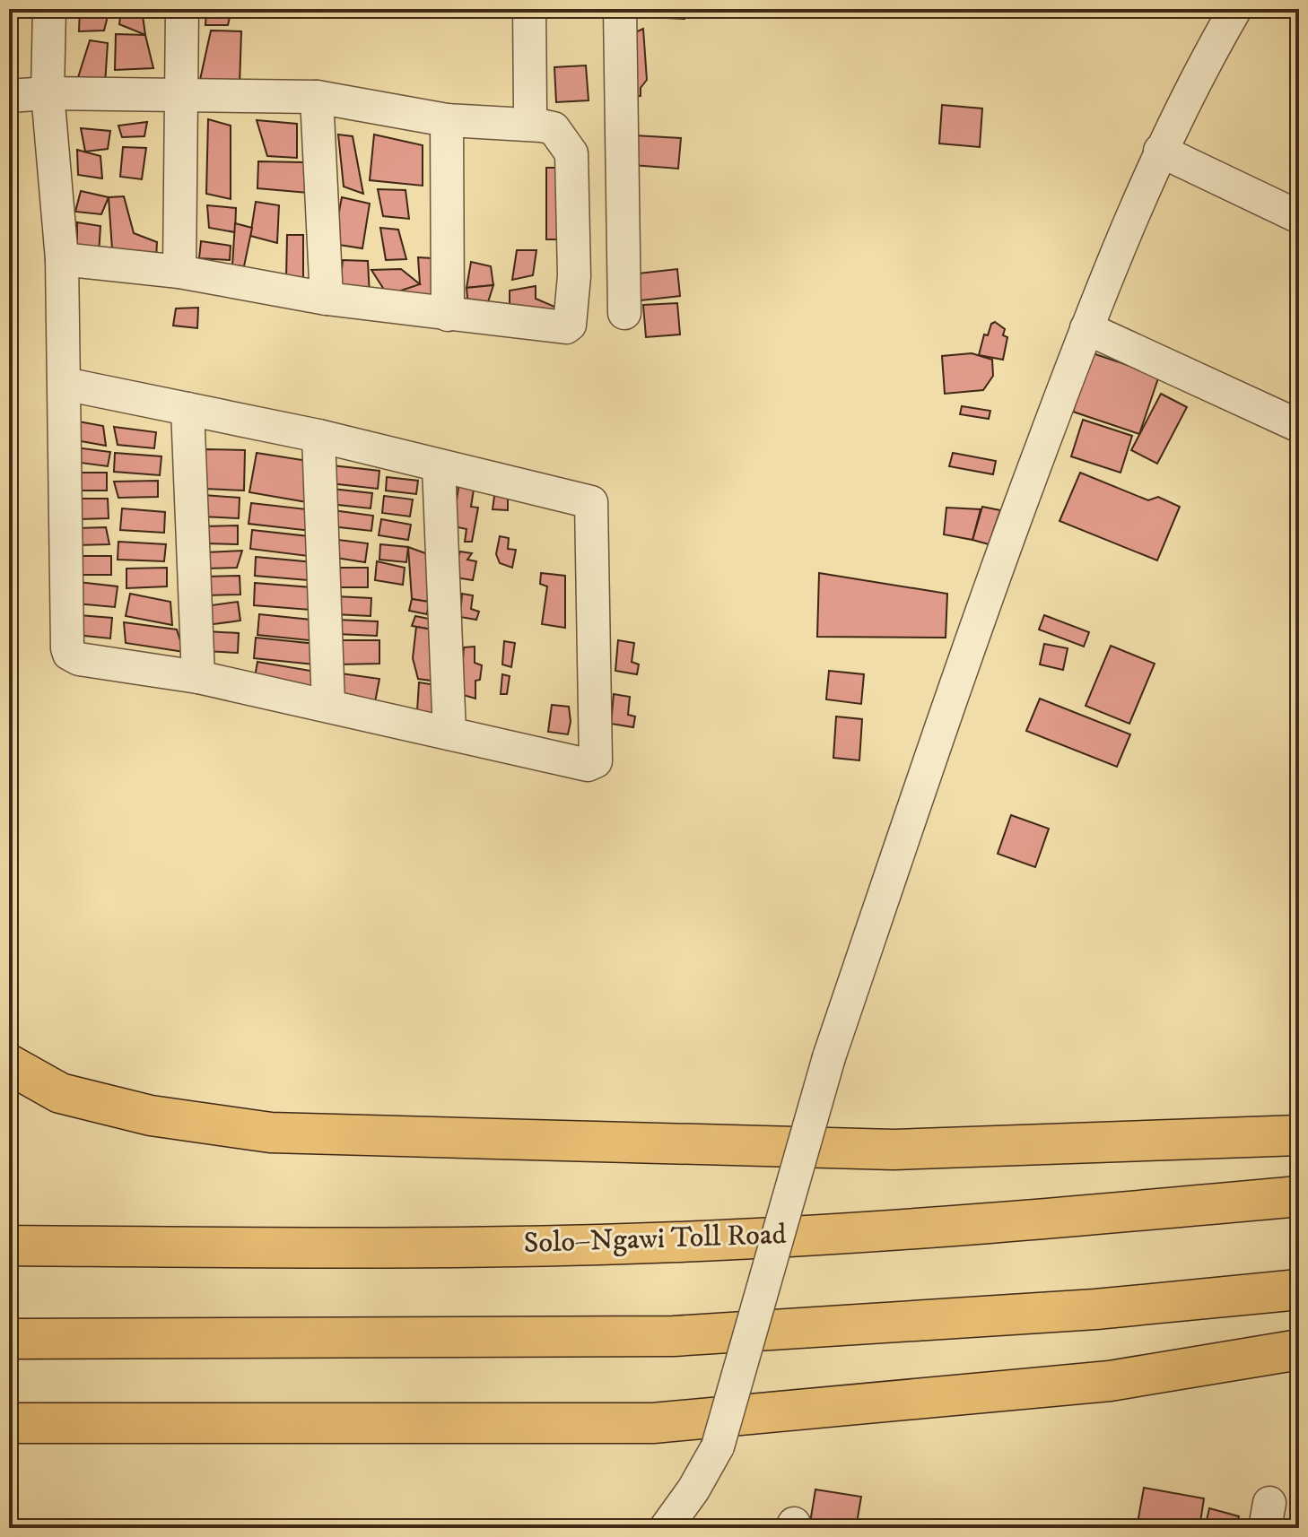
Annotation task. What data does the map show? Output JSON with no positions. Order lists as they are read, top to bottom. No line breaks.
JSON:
{"streets":{"highway":["Solo–Ngawi Toll Road"]}}
